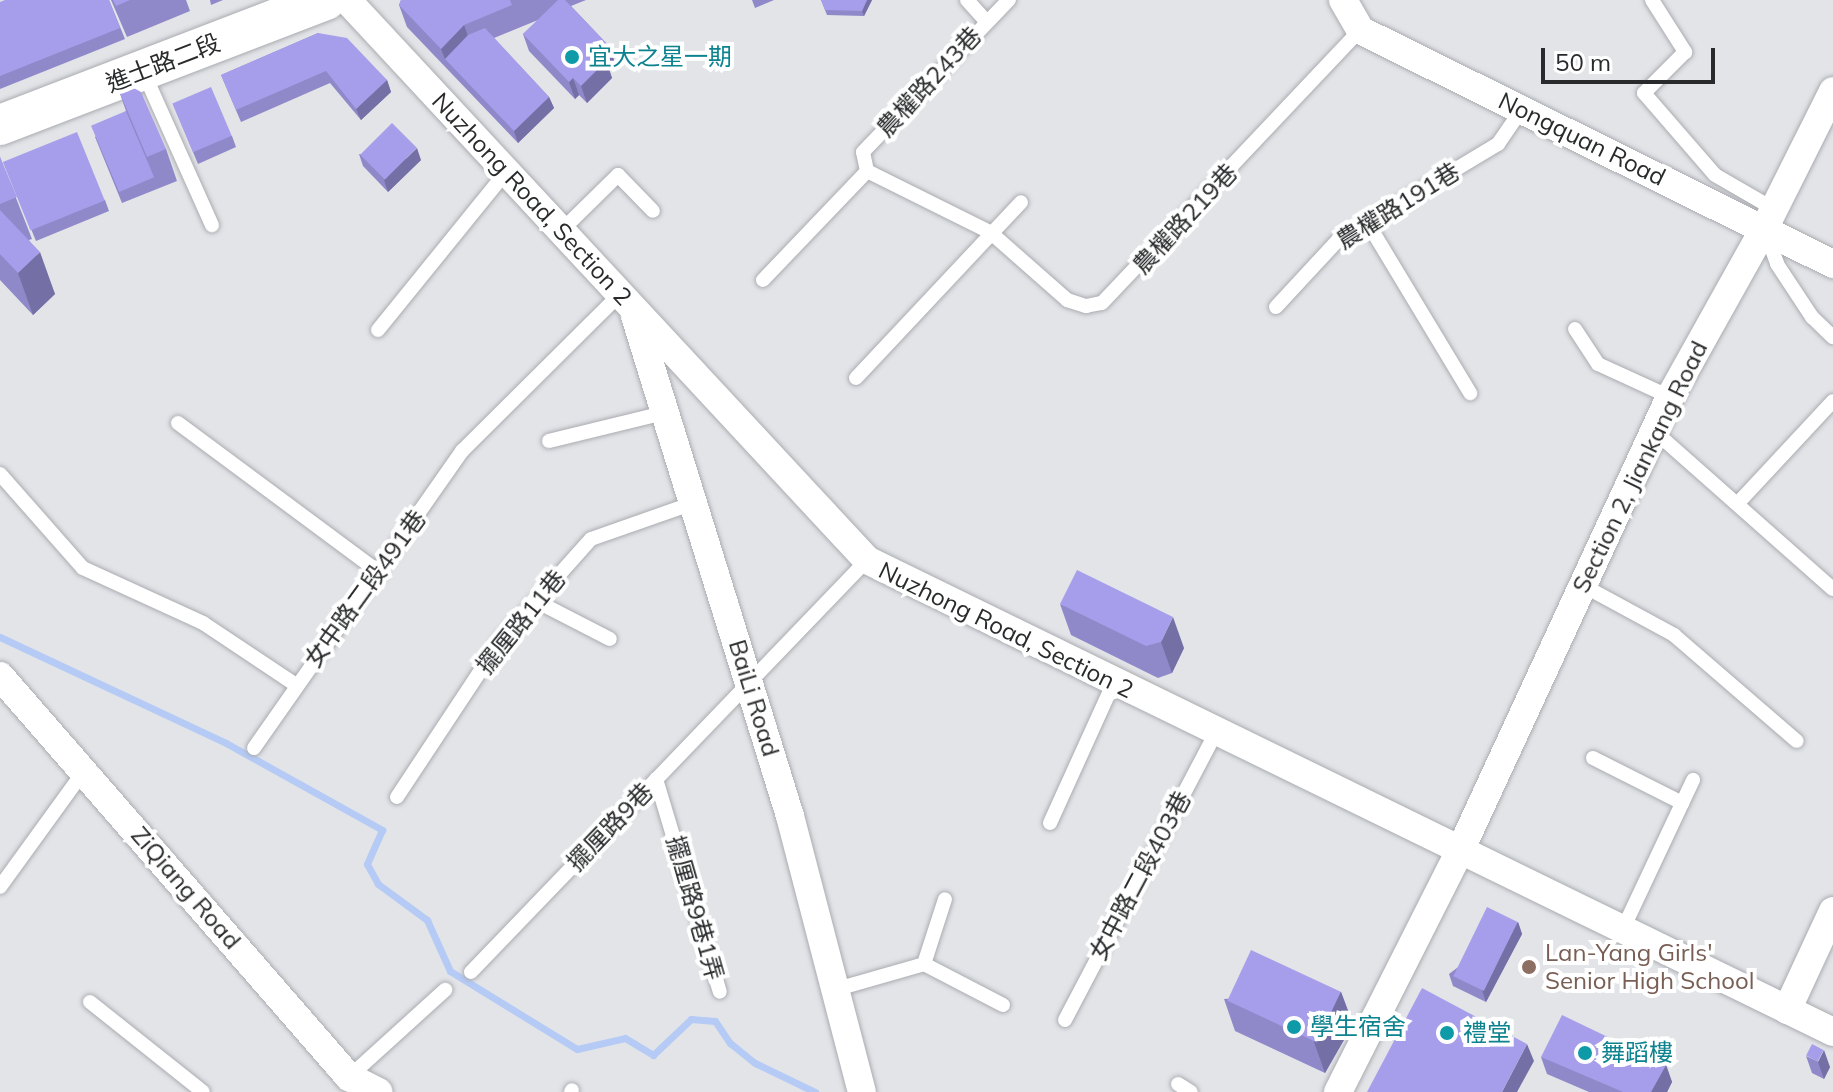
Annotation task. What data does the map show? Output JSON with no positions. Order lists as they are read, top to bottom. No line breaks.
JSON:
{"streets":{"street":["進士路二段","Nongquan Road","Nuzhong Road, Section 2","Section 2, Jiankang Road","BaiLi Road","ZiQiang Road"],"lane":["農權路243巷","農權路191巷","農權路219巷","女中路二段491巷","擺厘路11巷","擺厘路9巷","女中路二段403巷","擺厘路9巷1弄"]},"crossings":[["Nongquan Road","農權路191巷"],["Nongquan Road","農權路219巷"],["Nongquan Road","Section 2, Jiankang Road"],["Nuzhong Road, Section 2","Section 2, Jiankang Road"],["Nuzhong Road, Section 2","女中路二段491巷"],["Nuzhong Road, Section 2","BaiLi Road"],["Nuzhong Road, Section 2","擺厘路9巷"],["Nuzhong Road, Section 2","女中路二段403巷"],["女中路二段491巷","BaiLi Road"],["擺厘路11巷","BaiLi Road"],["BaiLi Road","擺厘路9巷"],["擺厘路9巷","擺厘路9巷1弄"]],"places":["宜大之星一期","Lan-Yang Girls' Senior High School","學生宿舍","禮堂","舞蹈樓"],"scale_bar":"50 m"}
